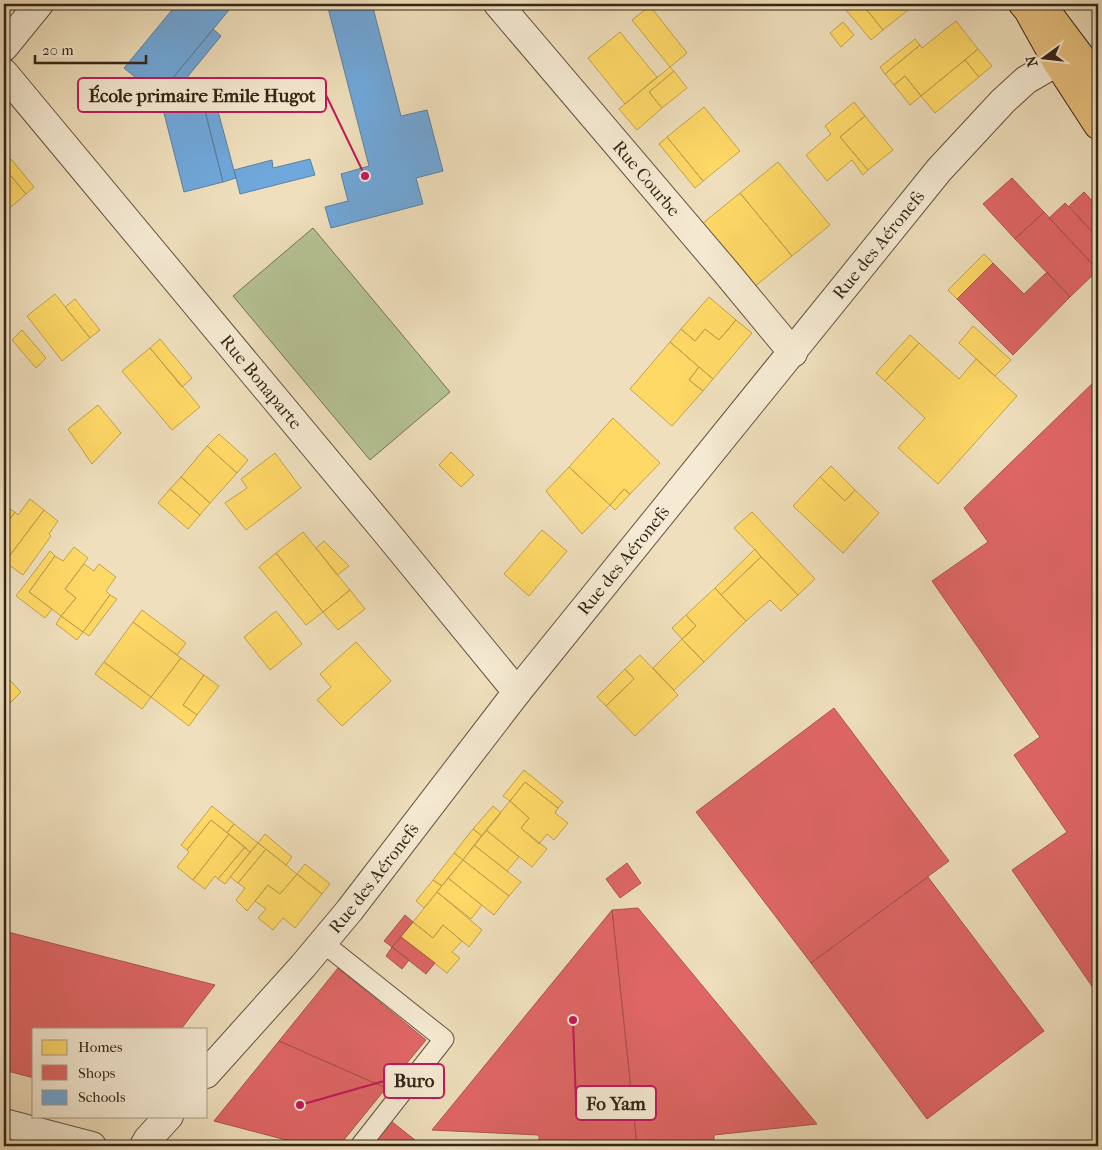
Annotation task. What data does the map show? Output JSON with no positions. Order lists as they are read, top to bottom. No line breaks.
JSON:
{"streets":{"street":["Rue Courbe","Rue des Aéronefs","Rue Bonaparte"]},"crossings":[["Rue Courbe","Rue des Aéronefs"],["Rue des Aéronefs","Rue Bonaparte"]],"places":["École primaire Emile Hugot","Fo Yam","Buro"],"legend":["Homes","Shops","Schools"],"scale_bar":"20 m","north":"left"}
